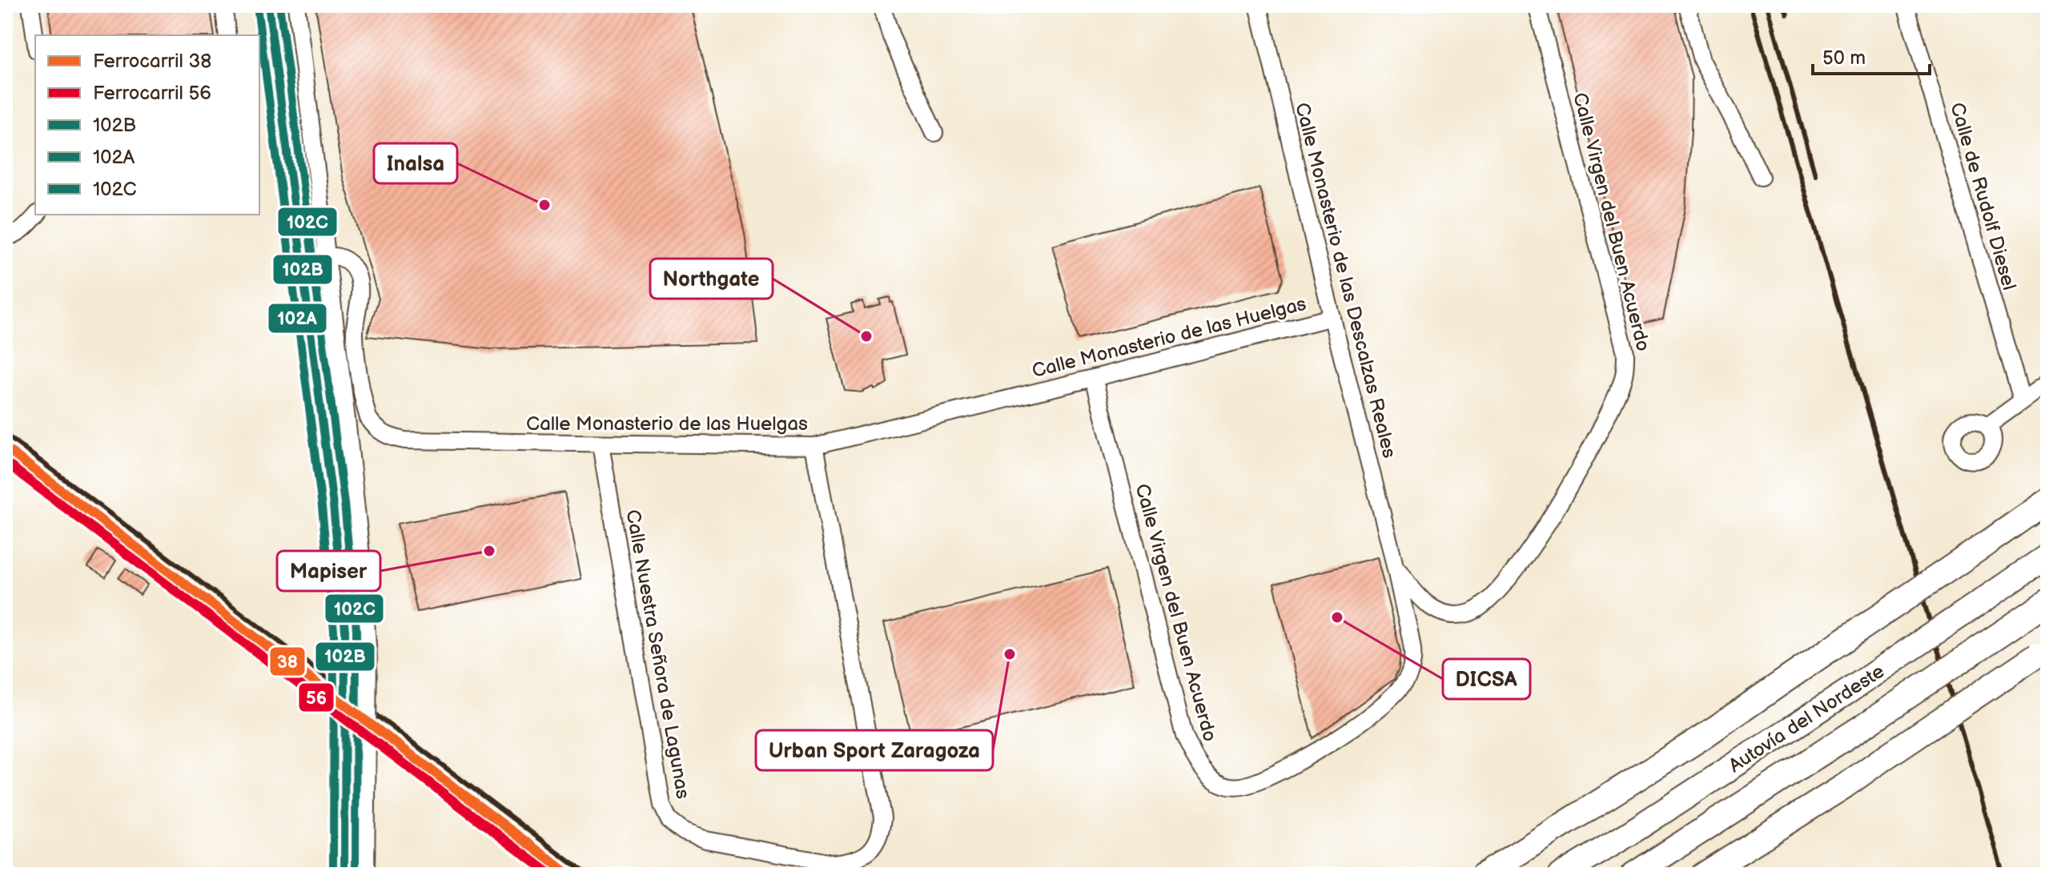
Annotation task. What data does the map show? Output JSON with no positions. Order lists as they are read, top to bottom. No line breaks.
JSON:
{"streets":{"highway":["Autovía del Nordeste"],"street":["Calle de Rudolf Diesel","Calle Virgen del Buen Acuerdo","Calle Monasterio de las Descalzas Reales","Calle Monasterio de las Huelgas","Calle Nuestra Señora de Lagunas"]},"crossings":[["Calle Virgen del Buen Acuerdo","Calle Monasterio de las Descalzas Reales"],["Calle Virgen del Buen Acuerdo","Calle Monasterio de las Huelgas"],["Calle Monasterio de las Descalzas Reales","Calle Monasterio de las Huelgas"],["Calle Monasterio de las Huelgas","Calle Nuestra Señora de Lagunas"]],"places":["Inalsa","Northgate","Mapiser","DICSA","Urban Sport Zaragoza"],"lines":["transit line 102B","transit line 102C","transit line 102A","rail line 38","rail line 56"],"legend":["Ferrocarril 38","Ferrocarril 56","102B","102A","102C"],"scale_bar":"50 m"}
